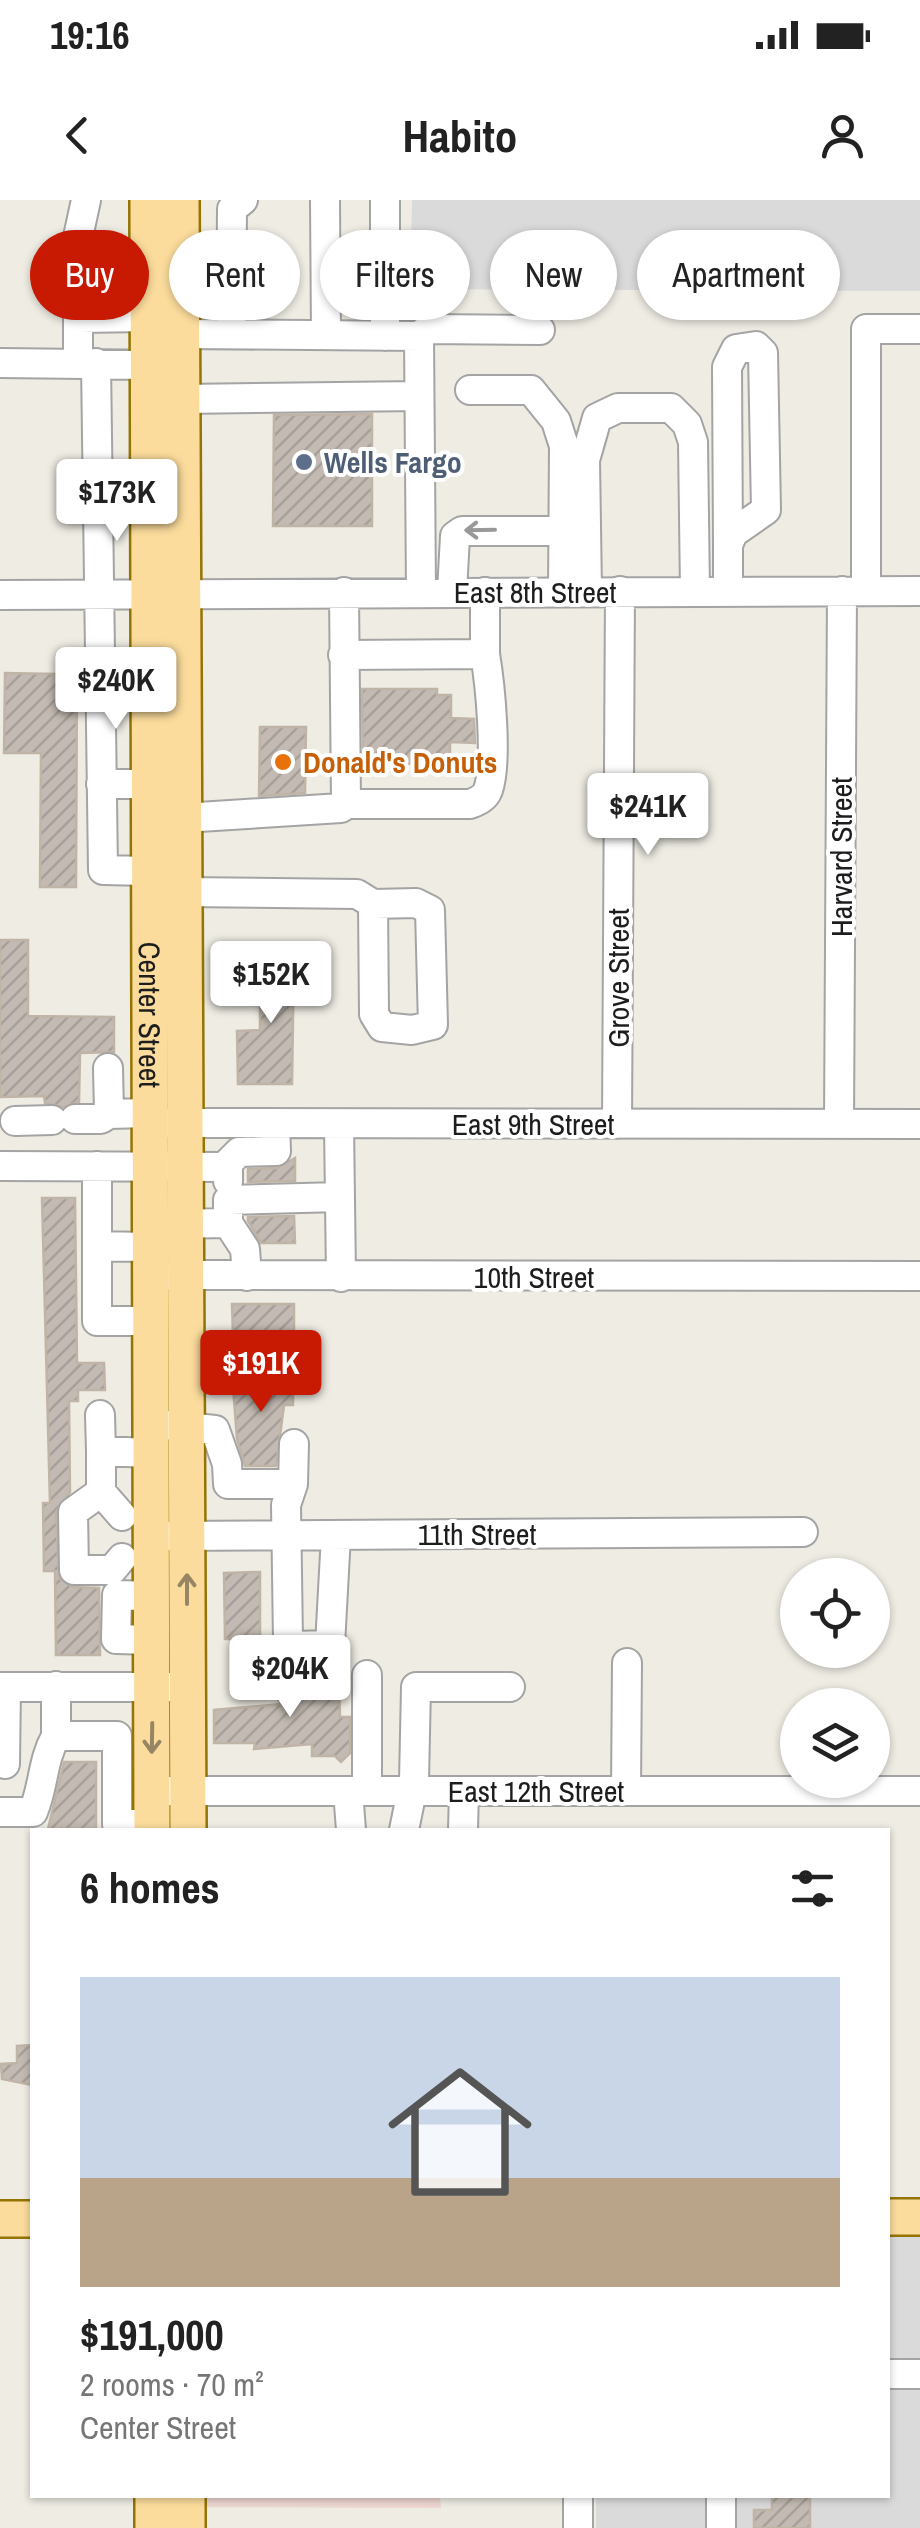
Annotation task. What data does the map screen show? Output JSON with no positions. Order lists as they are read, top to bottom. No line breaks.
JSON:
{"streets":{"main road":["Center Street"],"street":["East 8th Street","Harvard Street","Grove Street","East 9th Street","10th Street","11th Street","East 12th Street"]},"crossings":[["East 8th Street","Harvard Street"],["East 8th Street","Grove Street"],["East 8th Street","Center Street"],["Harvard Street","East 9th Street"],["Grove Street","East 9th Street"],["Center Street","East 9th Street"],["Center Street","10th Street"],["Center Street","11th Street"],["Center Street","East 12th Street"]],"places":["Wells Fargo","Donald's Donuts"],"page":{"status":"19:16","header":"Habito","chip":["Buy","Rent","Filters","New","Apartment"],"price":["$173K","$240K","$241K","$152K","$191K","$204K"],"heading":"6 homes","list":[{"name":"$191,000","note":"2 rooms · 70 m² · Center Street"}]}}
